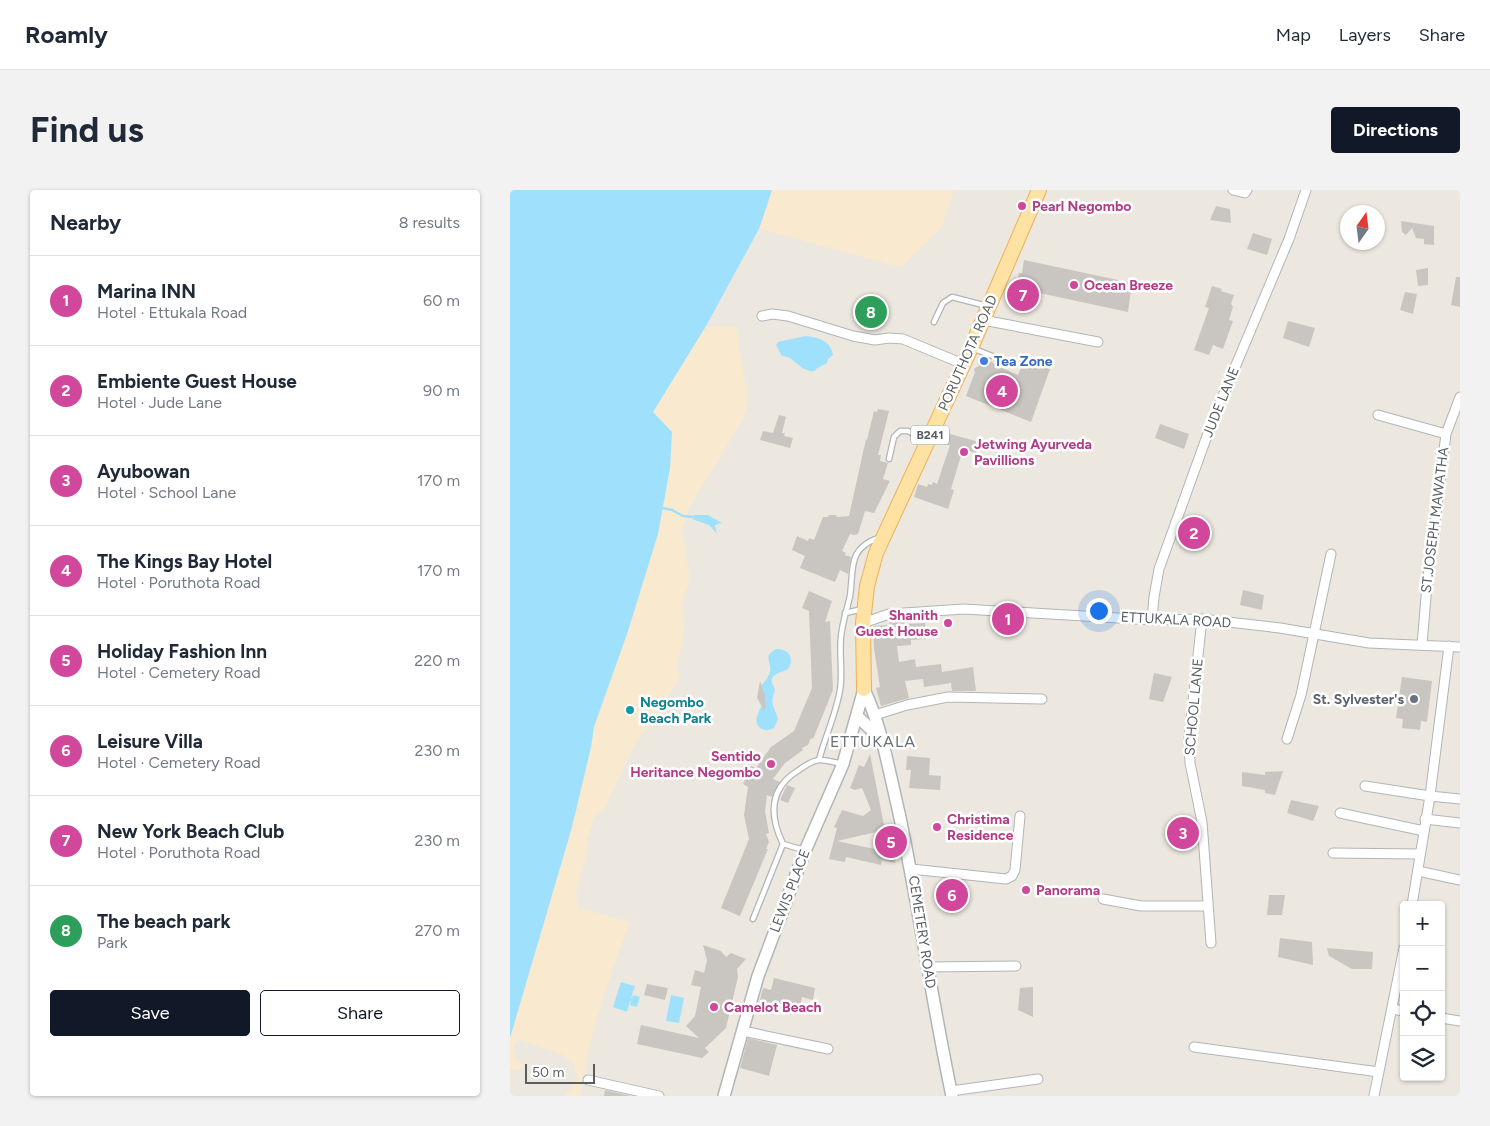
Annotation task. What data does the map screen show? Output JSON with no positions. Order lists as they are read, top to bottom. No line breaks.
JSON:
{"streets":{"main road":["PORUTHOTA ROAD","B241"],"street":["JUDE LANE","ST.JOSEPH MAWATHA","ETTUKALA ROAD","SCHOOL LANE","LEWIS PLACE","CEMETERY ROAD"]},"crossings":[["PORUTHOTA ROAD","ETTUKALA ROAD"],["PORUTHOTA ROAD","LEWIS PLACE"],["PORUTHOTA ROAD","CEMETERY ROAD"],["JUDE LANE","ETTUKALA ROAD"],["ST.JOSEPH MAWATHA","ETTUKALA ROAD"],["ETTUKALA ROAD","SCHOOL LANE"],["LEWIS PLACE","CEMETERY ROAD"]],"districts":["ETTUKALA"],"places":["Pearl Negombo","Ocean Breeze","Tea Zone","Jetwing Ayurveda Pavillions","Shanith Guest House","St. Sylvester's","Negombo Beach Park","Sentido Heritance Negombo","Christima Residence","Panorama","Camelot Beach"],"scale_bar":"50 m","north":"top","page":{"header":"Roamly","nav":["Map","Layers","Share"],"buttons":["Directions",["Save","Share"]],"title":"Find us","heading":["Nearby","8 results"],"list":[{"mark":"1","name":"Marina INN","note":"Hotel · Ettukala Road","value":"60 m"},{"mark":"2","name":"Embiente Guest House","note":"Hotel · Jude Lane","value":"90 m"},{"mark":"3","name":"Ayubowan","note":"Hotel · School Lane","value":"170 m"},{"mark":"4","name":"The Kings Bay Hotel","note":"Hotel · Poruthota Road","value":"170 m"},{"mark":"5","name":"Holiday Fashion Inn","note":"Hotel · Cemetery Road","value":"220 m"},{"mark":"6","name":"Leisure Villa","note":"Hotel · Cemetery Road","value":"230 m"},{"mark":"7","name":"New York Beach Club","note":"Hotel · Poruthota Road","value":"230 m"},{"mark":"8","name":"The beach park","note":"Park","value":"270 m"}],"pins":["7","8","4","2","1","3","5","6"],"map_buttons":["+","−"],"scale":"50 m"}}
